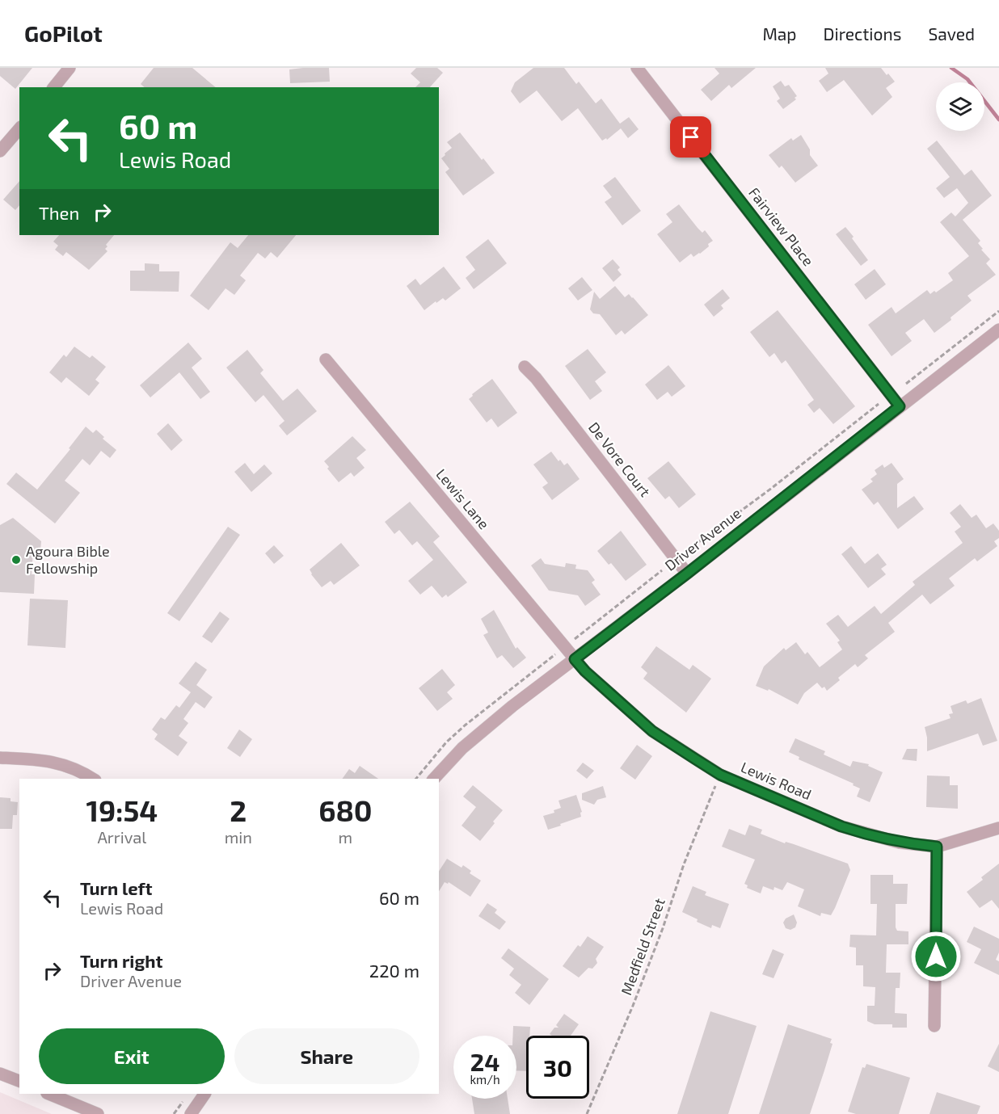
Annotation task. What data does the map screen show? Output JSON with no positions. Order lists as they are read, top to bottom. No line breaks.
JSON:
{"streets":{"street":["Fairview Place","De Vore Court","Lewis Lane","Driver Avenue","Lewis Road"],"path":["Medfield Street"]},"crossings":[["Fairview Place","Driver Avenue"],["De Vore Court","Driver Avenue"],["Lewis Lane","Driver Avenue"],["Lewis Lane","Lewis Road"],["Driver Avenue","Lewis Road"]],"places":["Agoura Bible Fellowship"],"page":{"header":"GoPilot","nav":["Map","Directions","Saved"],"turn":["60 m","Lewis Road"],"then":"Then","eta":["19:54","Arrival","2","min","680","m"],"list":[{"name":"Turn left","note":"Lewis Road","value":"60 m"},{"name":"Turn right","note":"Driver Avenue","value":"220 m"}],"buttons":["Exit","Share"],"speed":"24 km/h","limit":"30"}}
